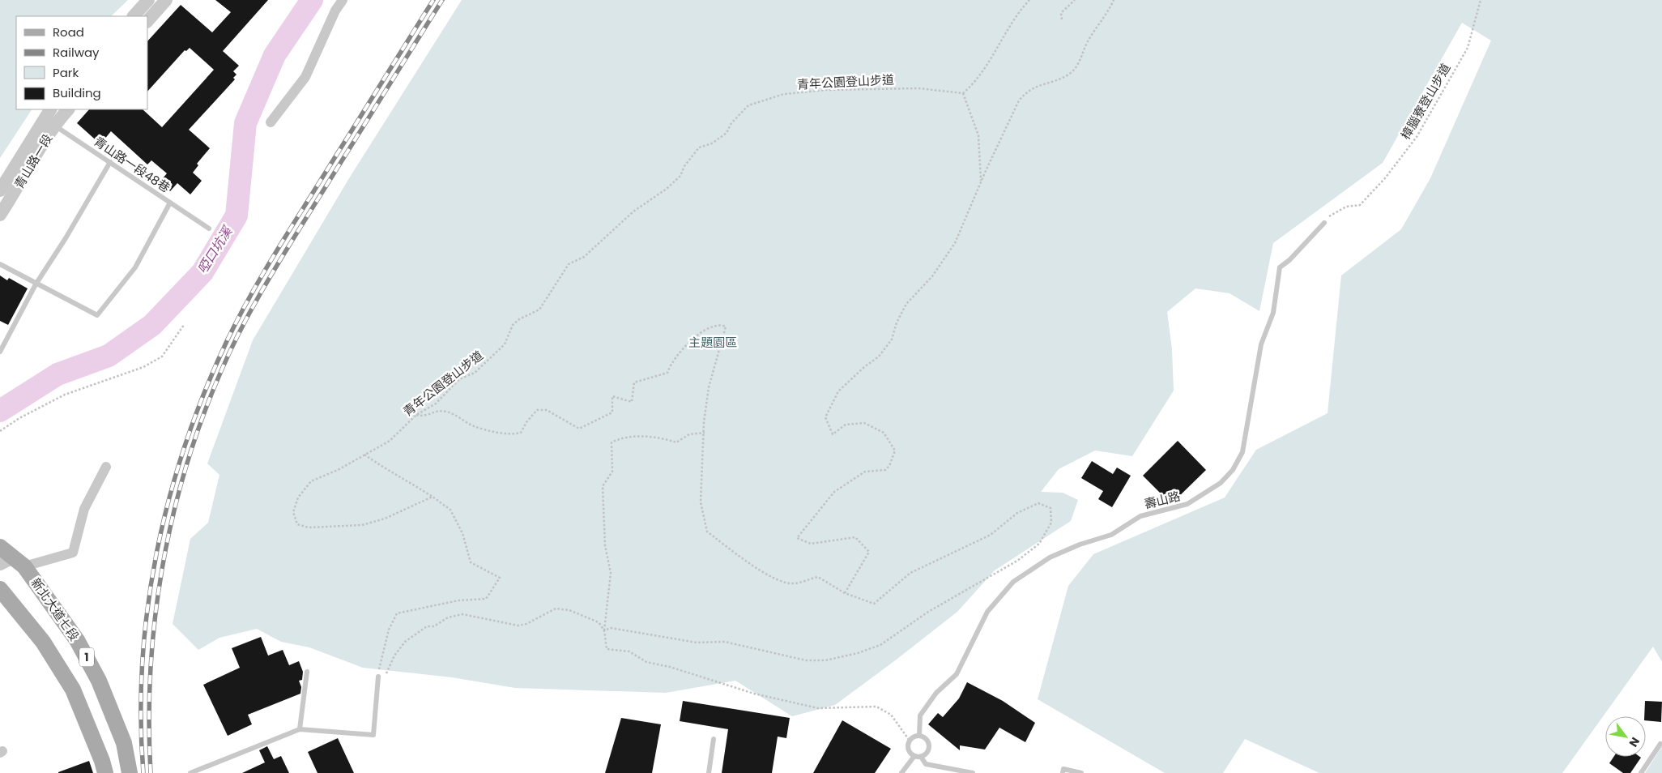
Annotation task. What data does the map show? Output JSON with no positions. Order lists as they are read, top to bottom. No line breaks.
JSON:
{"streets":{"main road":["新北大道七段","1"],"street":["青山路一段"],"lane":["青山路一段48巷","壽山路"],"path":["青年公園登山步道","樟腦寮登山步道"]},"crossings":[["樟腦寮登山步道","壽山路"],["青山路一段","青山路一段48巷"]],"water":["啞口坑溪"],"parks":["主題園區"],"legend":["Road","Railway","Park","Building"],"north":"bottom right"}
